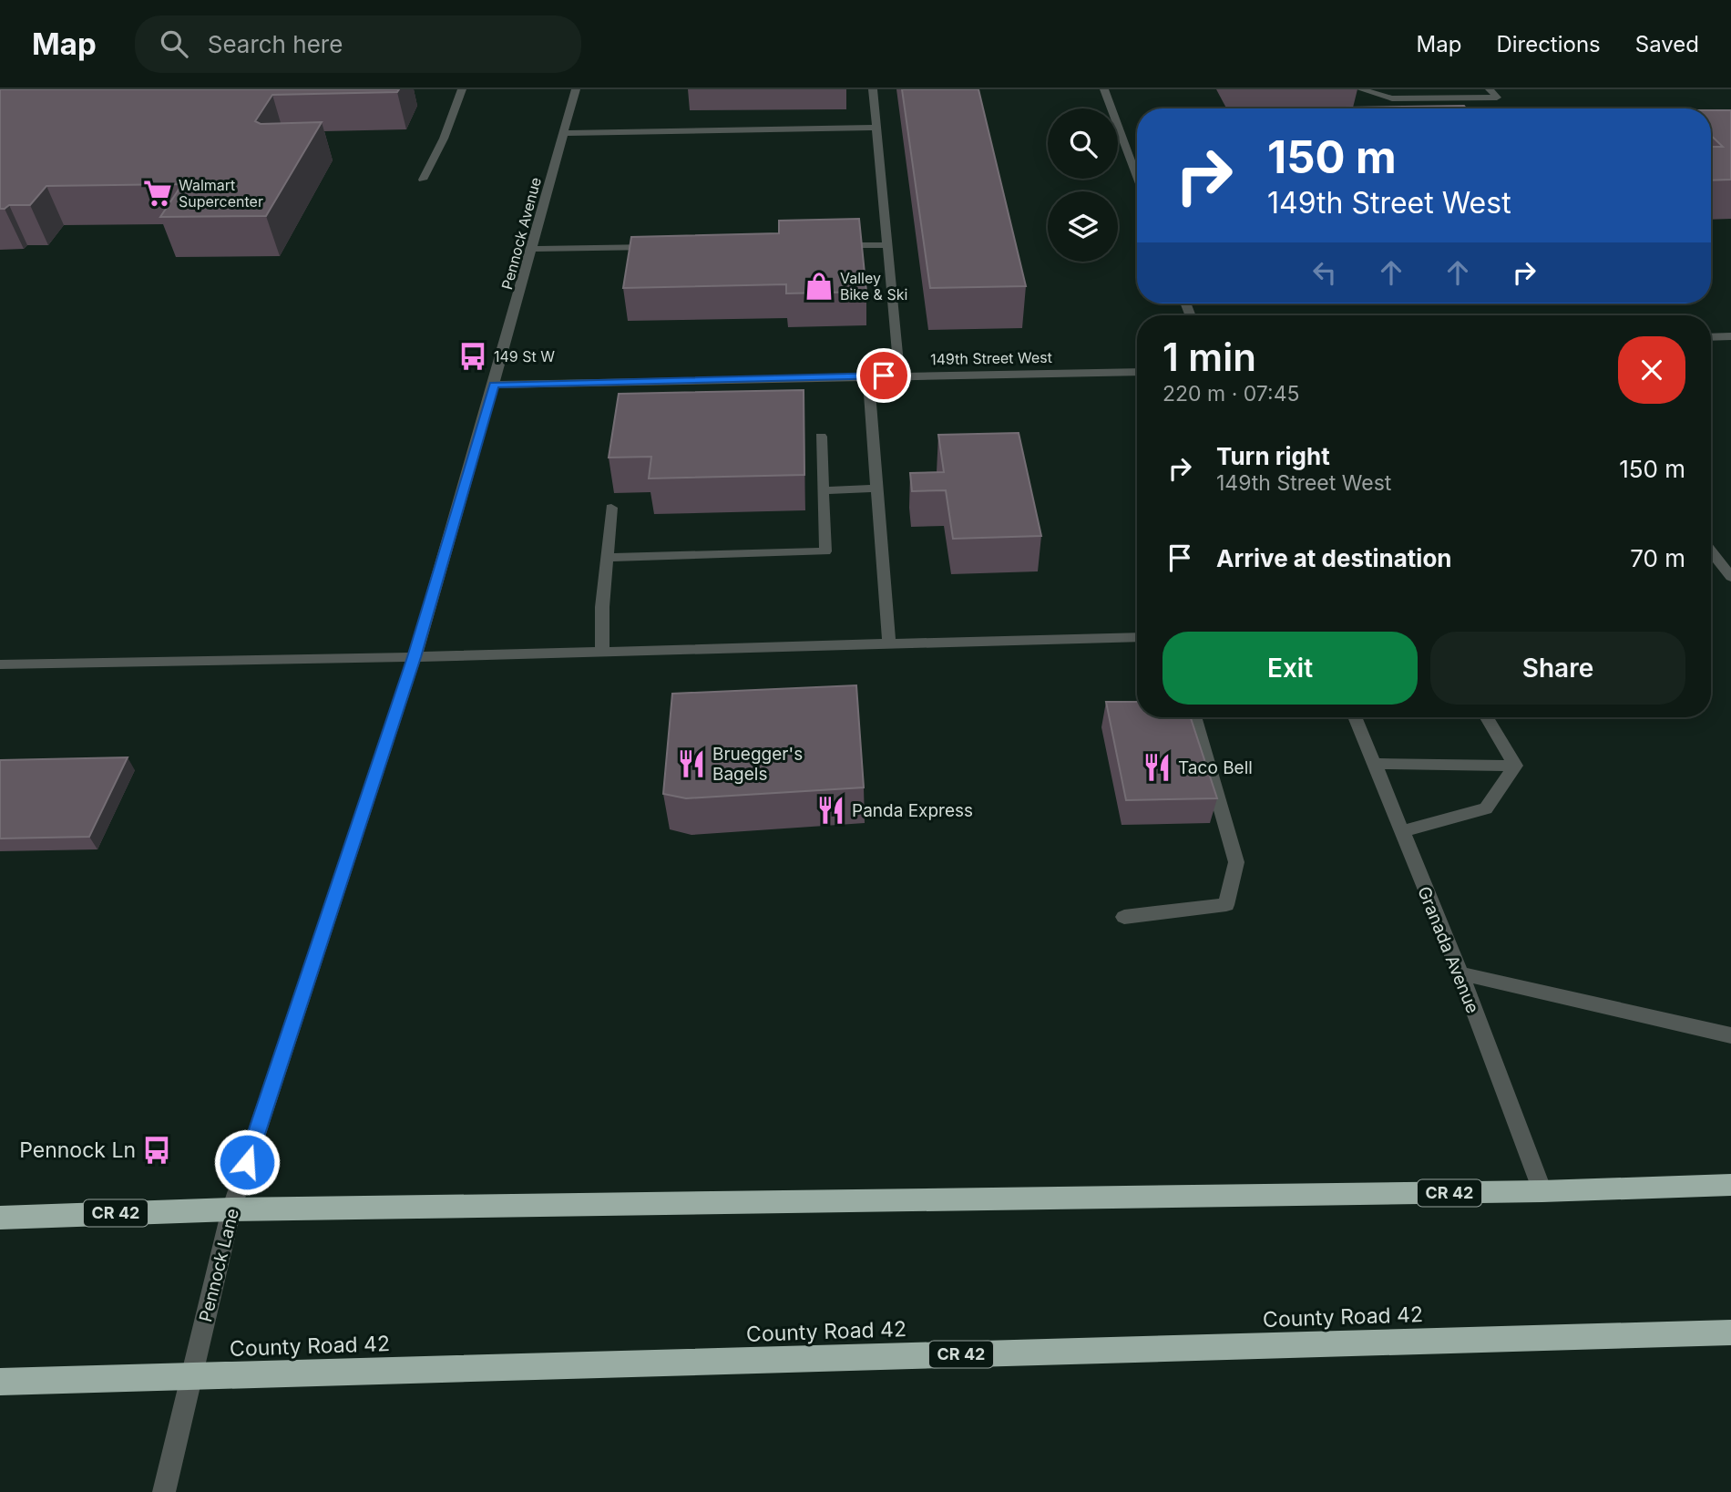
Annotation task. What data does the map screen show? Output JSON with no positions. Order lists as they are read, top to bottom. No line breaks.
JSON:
{"streets":{"highway":["CR 42","County Road 42"],"street":["Pennock Avenue","149th Street West","Granada Avenue","Pennock Lane"]},"crossings":[["Pennock Avenue","149th Street West"],["Pennock Avenue","Pennock Lane"],["149th Street West","Pennock Lane"],["Granada Avenue","CR 42"],["CR 42","Pennock Lane"],["Pennock Lane","County Road 42"]],"places":{"supermarket":["Walmart Supercenter"],"shop":["Valley Bike & Ski"],"bus stop":["149 St W","Pennock Ln"],"restaurant":["Bruegger's Bagels","Taco Bell","Panda Express"]},"page":{"header":"Map","search":"Search here","nav":["Map","Directions","Saved"],"turn":["150 m","149th Street West"],"heading":["1 min","220 m · 07:45"],"list":[{"name":"Turn right","note":"149th Street West","value":"150 m"},{"name":"Arrive at destination","value":"70 m"}],"buttons":["Exit","Share"]}}
